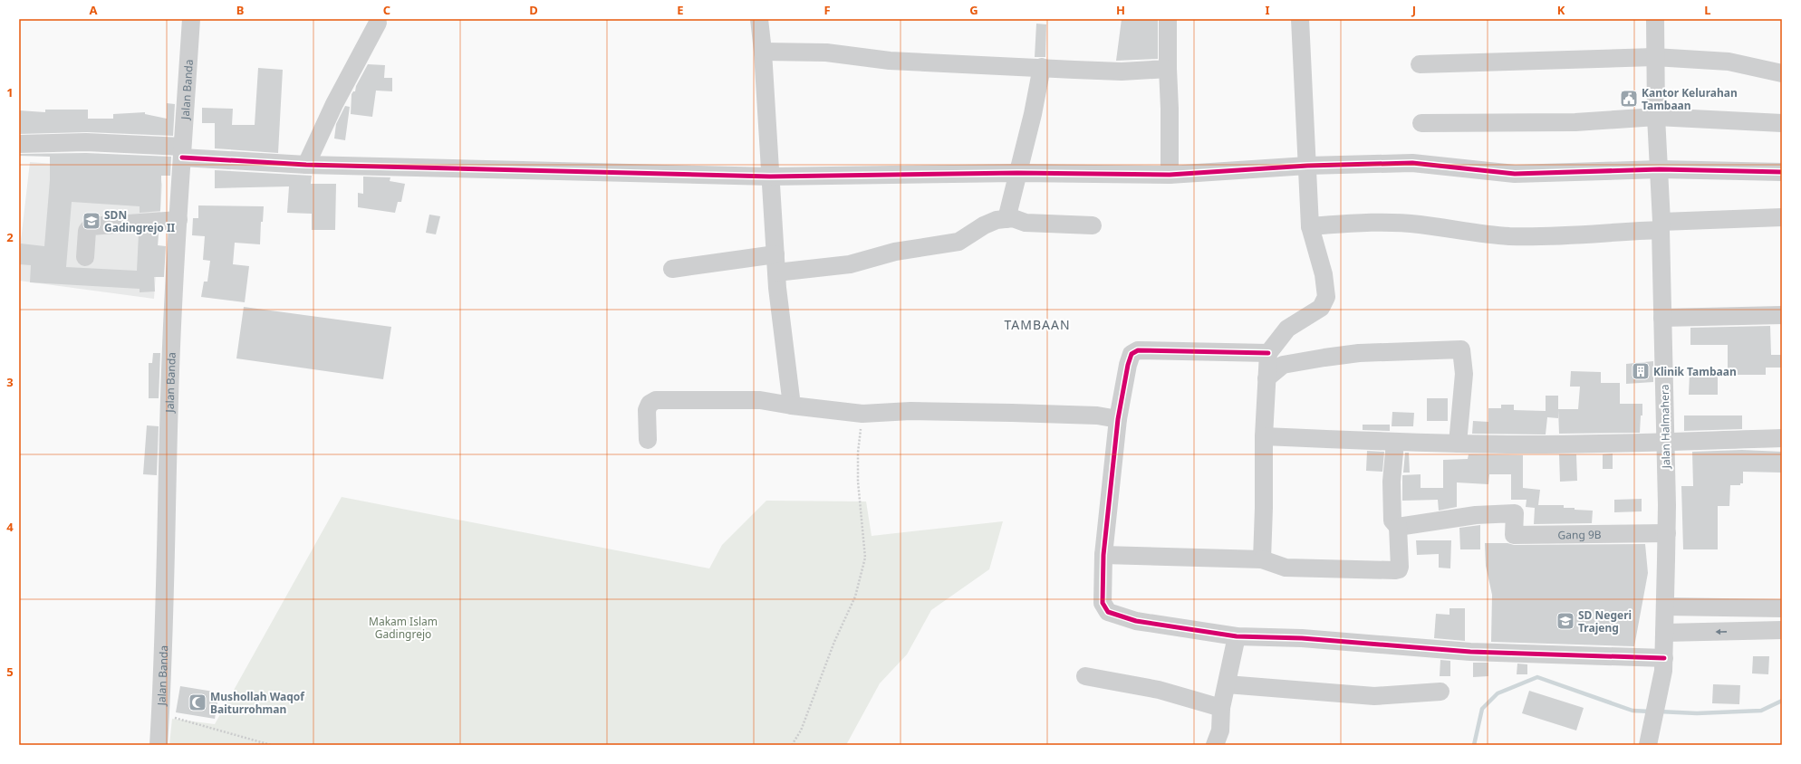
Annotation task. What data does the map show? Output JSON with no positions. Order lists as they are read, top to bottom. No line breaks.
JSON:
{"streets":{"street":["Jalan Banda","Jalan Halmahera","Gang 9B"]},"crossings":[["Jalan Halmahera","Gang 9B"]],"districts":["TAMBAAN"],"parks":["Makam Islam Gadingrejo"],"places":{"public building":["Kantor Kelurahan Tambaan"],"school or university":["SDN Gadingrejo II","SD Negeri Trajeng"],"building":["Klinik Tambaan"],"mosque":["Mushollah Waqof Baiturrohman"]},"grid":{"columns":["A","B","C","D","E","F","G","H","I","J","K","L"],"rows":["1","2","3","4","5"]}}
